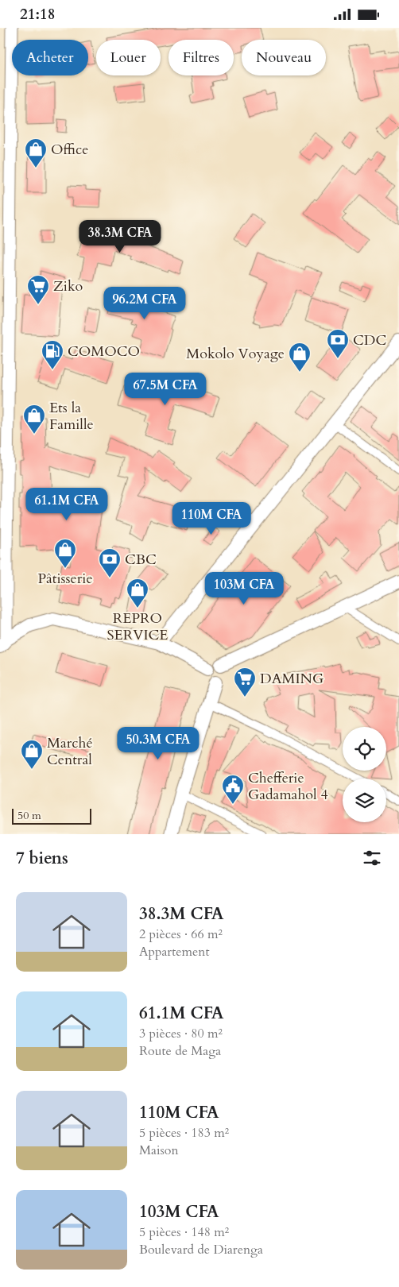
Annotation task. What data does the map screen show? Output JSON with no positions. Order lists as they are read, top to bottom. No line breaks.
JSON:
{"places":{"shop":["Office","Mokolo Voyage","Ets la Famille","Pâtisserie","REPRO SERVICE","Marché Central"],"supermarket":["Ziko","DAMING"],"bank":["CDC","CBC"],"fuel station":["COMOCO"],"public building":["Chefferie Gadamahol 4"]},"scale_bar":"50 m","page":{"status":"21:18","chip":["Acheter","Louer","Filtres","Nouveau"],"price":["38.3M CFA","96.2M CFA","67.5M CFA","61.1M CFA","110M CFA","103M CFA","50.3M CFA"],"scale":"50 m","heading":"7 biens","list":[{"name":"38.3M CFA","note":"2 pièces · 66 m² · Appartement"},{"name":"61.1M CFA","note":"3 pièces · 80 m² · Route de Maga"},{"name":"110M CFA","note":"5 pièces · 183 m² · Maison"},{"name":"103M CFA","note":"5 pièces · 148 m² · Boulevard de Diarenga"}]}}
